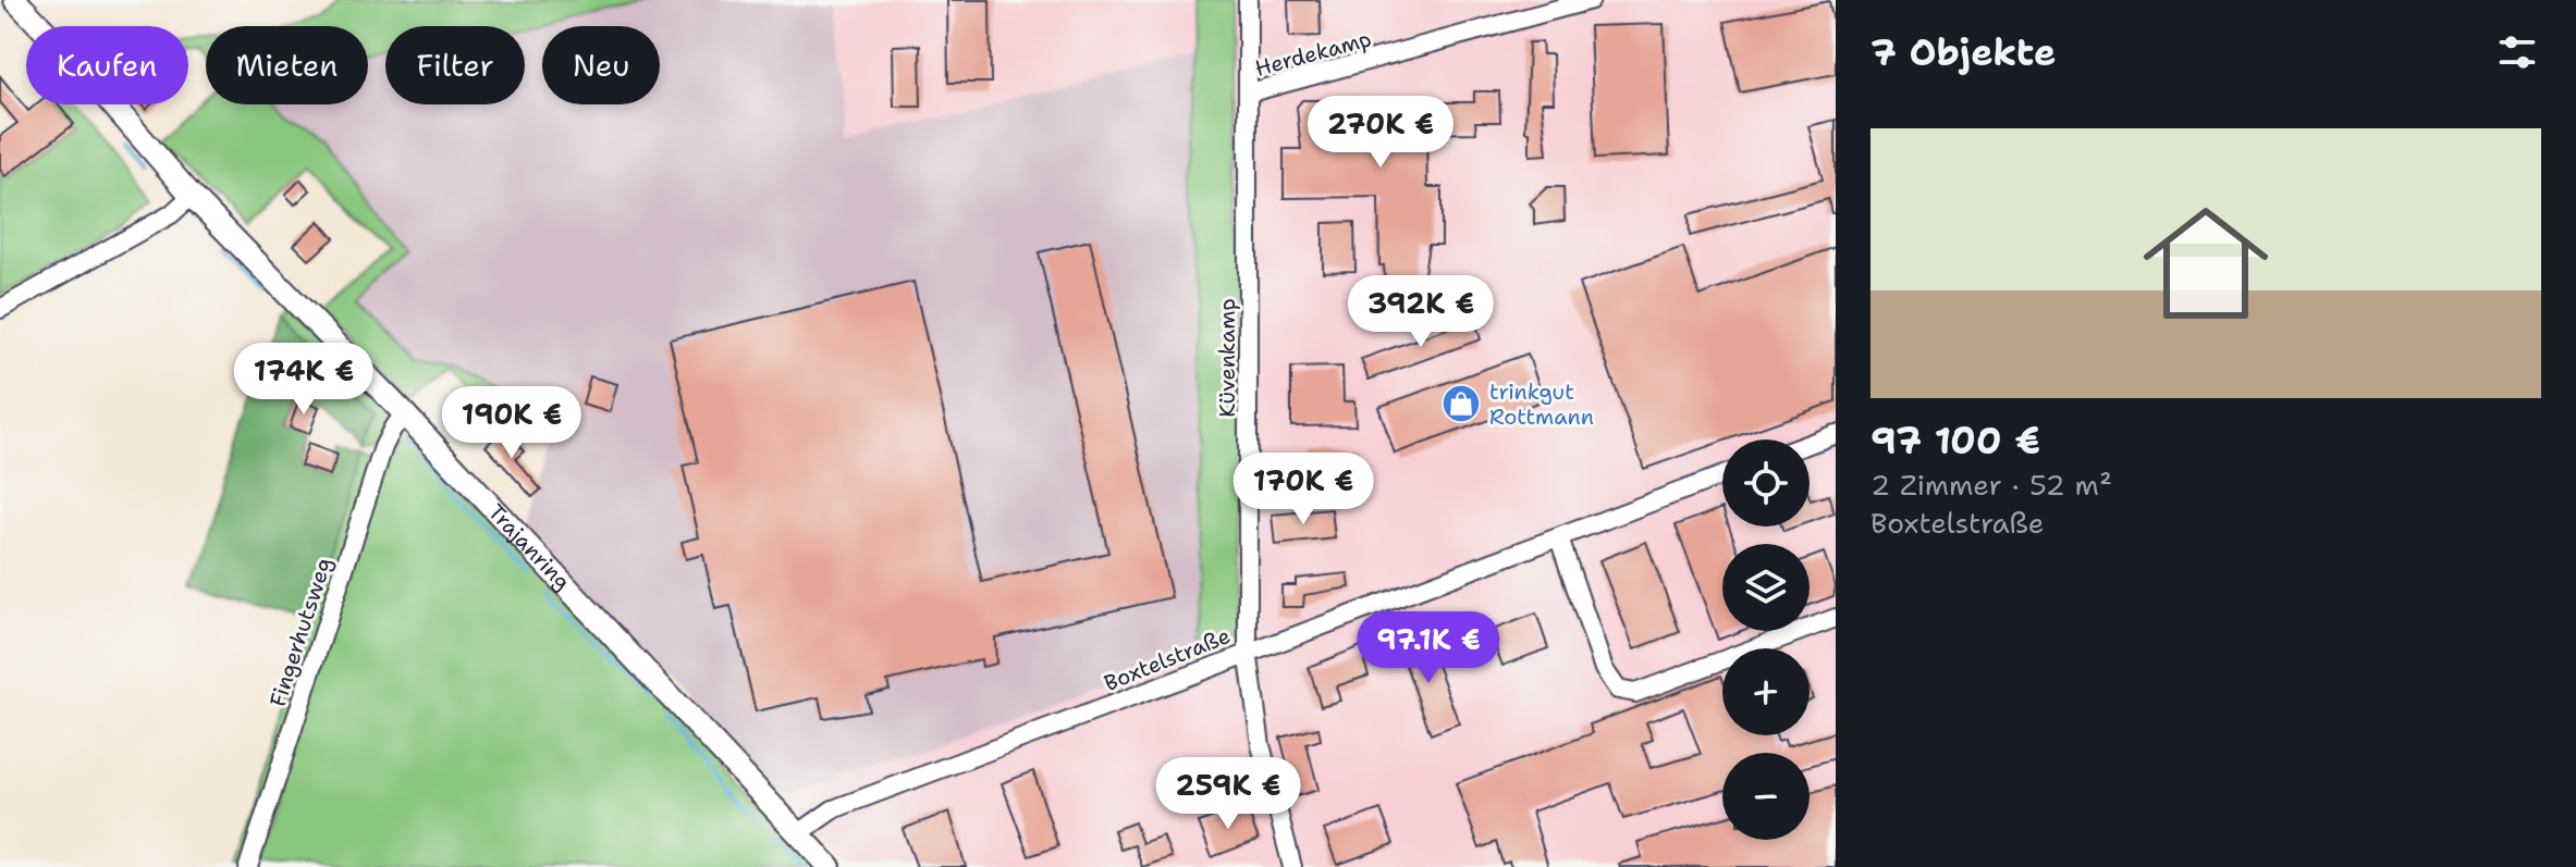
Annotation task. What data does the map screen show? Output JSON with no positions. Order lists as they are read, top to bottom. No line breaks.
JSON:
{"streets":{"main road":["Trajanring"],"street":["Herdekamp","Küvenkamp","Fingerhutsweg","Boxtelstraße"]},"crossings":[["Herdekamp","Küvenkamp"],["Küvenkamp","Boxtelstraße"],["Trajanring","Fingerhutsweg"],["Trajanring","Boxtelstraße"]],"places":{"shop":["trinkgut Rottmann"]},"page":{"heading":"7 Objekte","chip":["Kaufen","Mieten","Filter","Neu"],"price":["270K €","392K €","174K €","190K €","170K €","97.1K €","259K €"],"list":[{"name":"97 100 €","note":"2 Zimmer · 52 m² · Boxtelstraße"}],"map_buttons":["+","−"]}}
